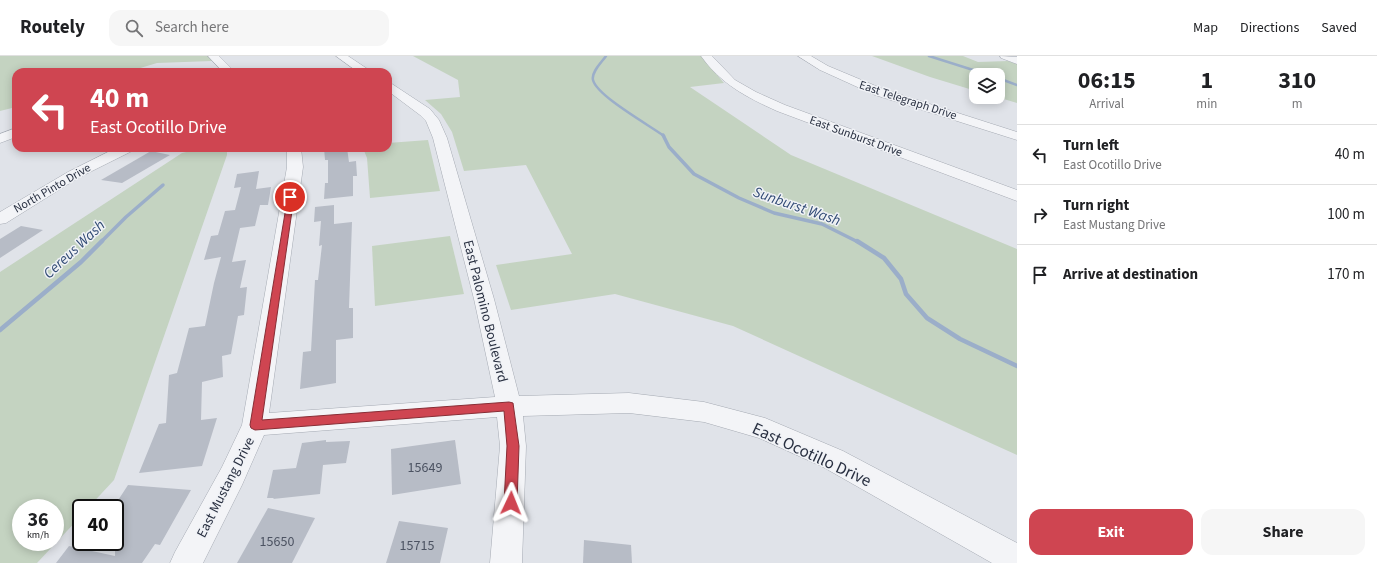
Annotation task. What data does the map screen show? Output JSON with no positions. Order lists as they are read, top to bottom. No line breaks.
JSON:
{"streets":{"street":["East Telegraph Drive","East Sunburst Drive","North Pinto Drive","East Palomino Boulevard","East Ocotillo Drive","East Mustang Drive"]},"crossings":[["East Palomino Boulevard","East Ocotillo Drive"],["East Ocotillo Drive","East Mustang Drive"]],"water":["Sunburst Wash","Cereus Wash"],"house_numbers":["15649","15650","15715"],"page":{"header":"Routely","search":"Search here","nav":["Map","Directions","Saved"],"eta":["06:15","Arrival","1","min","310","m"],"turn":["40 m","East Ocotillo Drive"],"list":[{"name":"Turn left","note":"East Ocotillo Drive","value":"40 m"},{"name":"Turn right","note":"East Mustang Drive","value":"100 m"},{"name":"Arrive at destination","value":"170 m"}],"speed":"36 km/h","limit":"40","buttons":["Exit","Share"]}}
